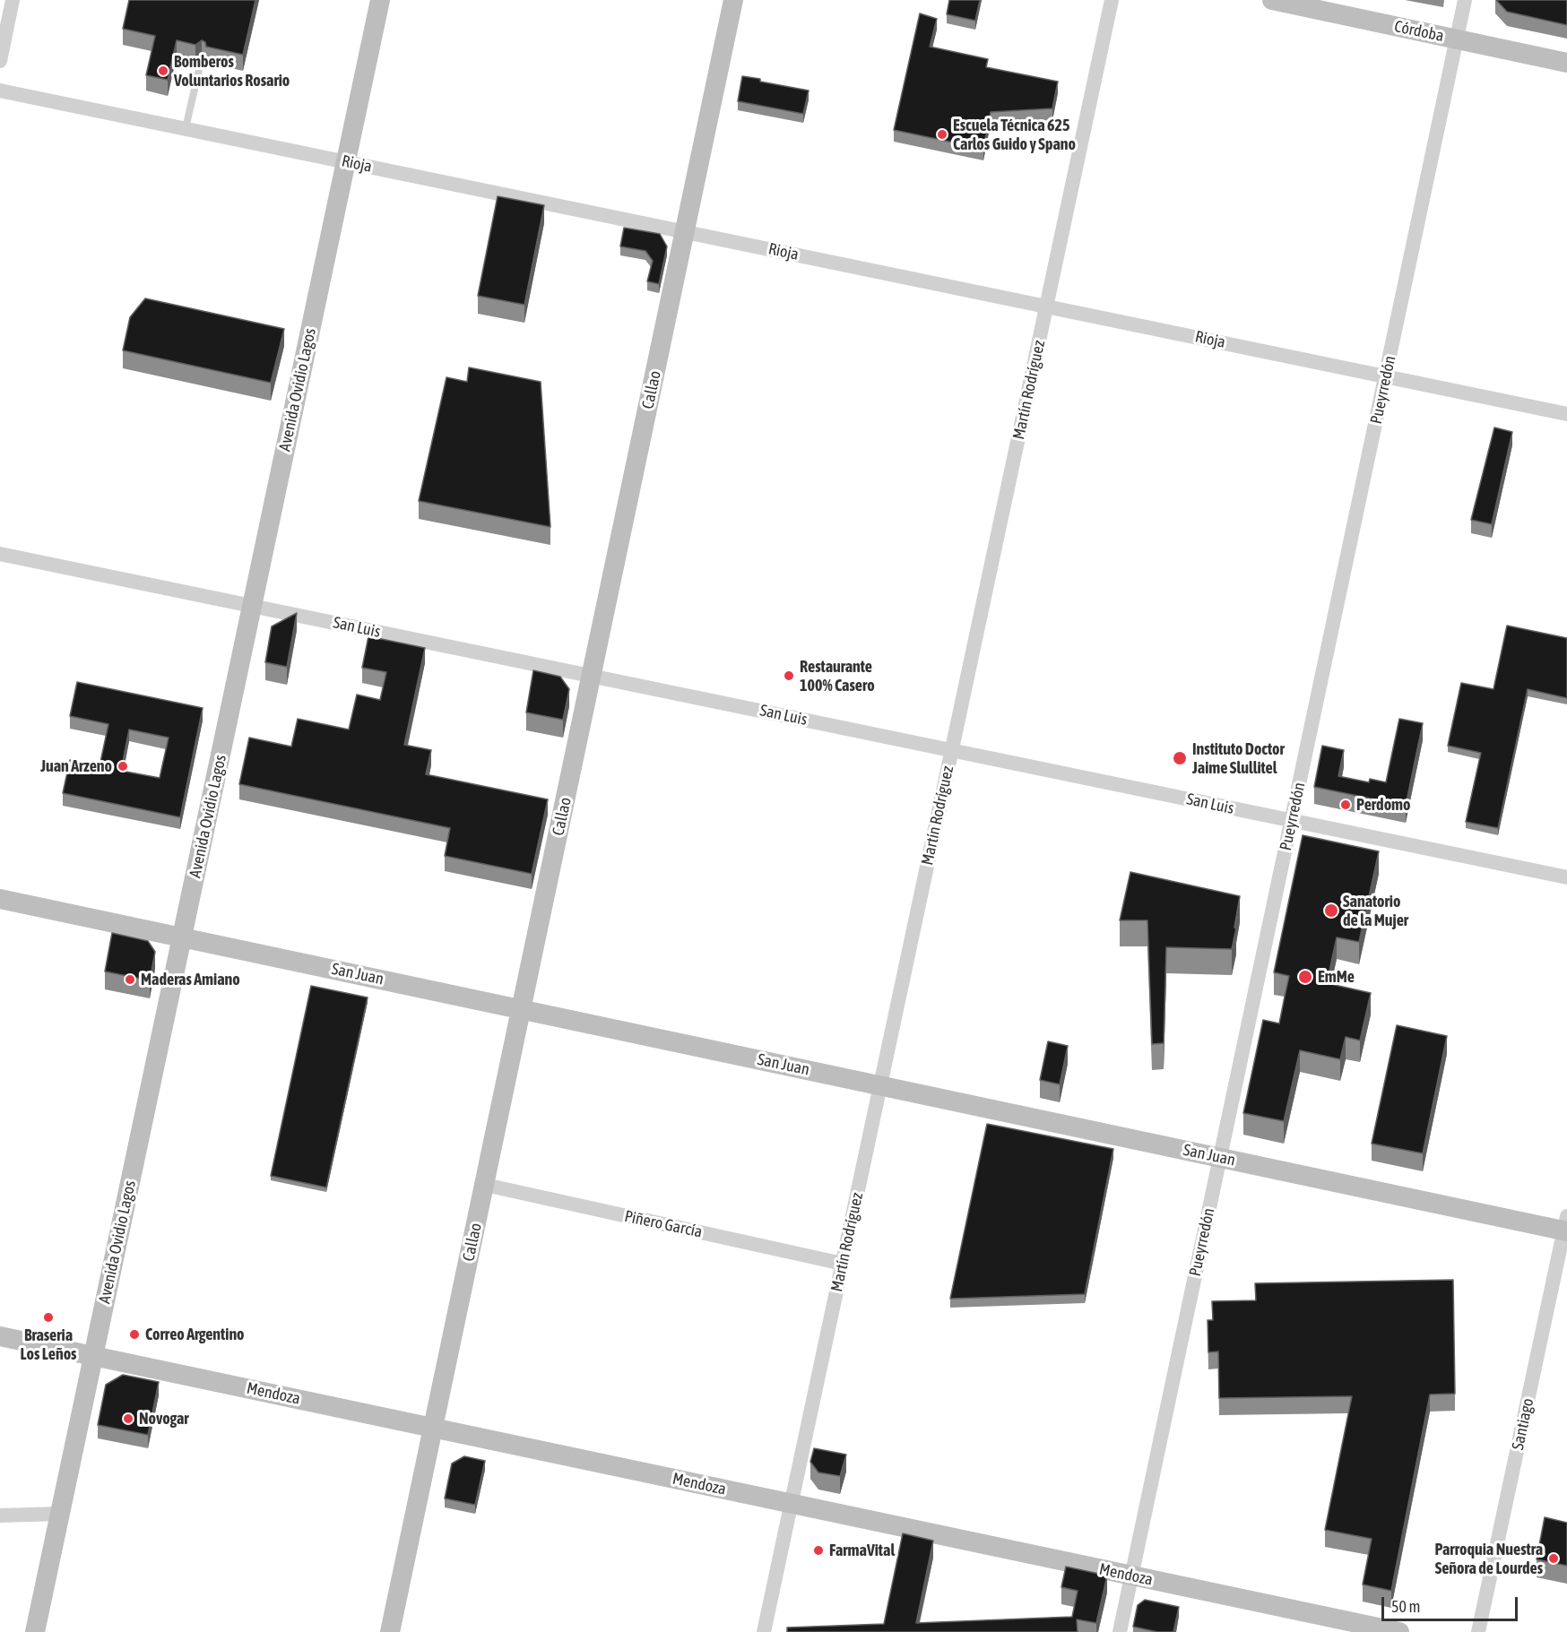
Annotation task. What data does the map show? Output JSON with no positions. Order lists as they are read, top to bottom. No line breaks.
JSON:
{"streets":{"main road":["Córdoba","Avenida Ovidio Lagos","Callao","San Juan","Mendoza"],"street":["Rioja","Martín Rodríguez","Pueyrredón","San Luis","Piñero García","Santiago"]},"crossings":[["Córdoba","Pueyrredón"],["Rioja","Avenida Ovidio Lagos"],["Rioja","Callao"],["Rioja","Martín Rodríguez"],["Rioja","Pueyrredón"],["Avenida Ovidio Lagos","San Luis"],["Avenida Ovidio Lagos","San Juan"],["Avenida Ovidio Lagos","Mendoza"],["Callao","San Luis"],["Callao","San Juan"],["Callao","Piñero García"],["Callao","Mendoza"],["Martín Rodríguez","San Luis"],["Martín Rodríguez","San Juan"],["Martín Rodríguez","Piñero García"],["Martín Rodríguez","Mendoza"],["Pueyrredón","San Luis"],["Pueyrredón","San Juan"],["Pueyrredón","Mendoza"],["San Juan","Santiago"]],"places":["Bomberos Voluntarios Rosario","Escuela Técnica 625 Carlos Guido y Spano","Restaurante 100% Casero","Instituto Doctor Jaime Slullitel","Juan Arzeno","Perdomo","Sanatorio de la Mujer","EmMe","Maderas Amiano","Braseria Los Leños","Correo Argentino","Novogar","FarmaVital","Parroquia Nuestra Señora de Lourdes"],"scale_bar":"50 m"}
